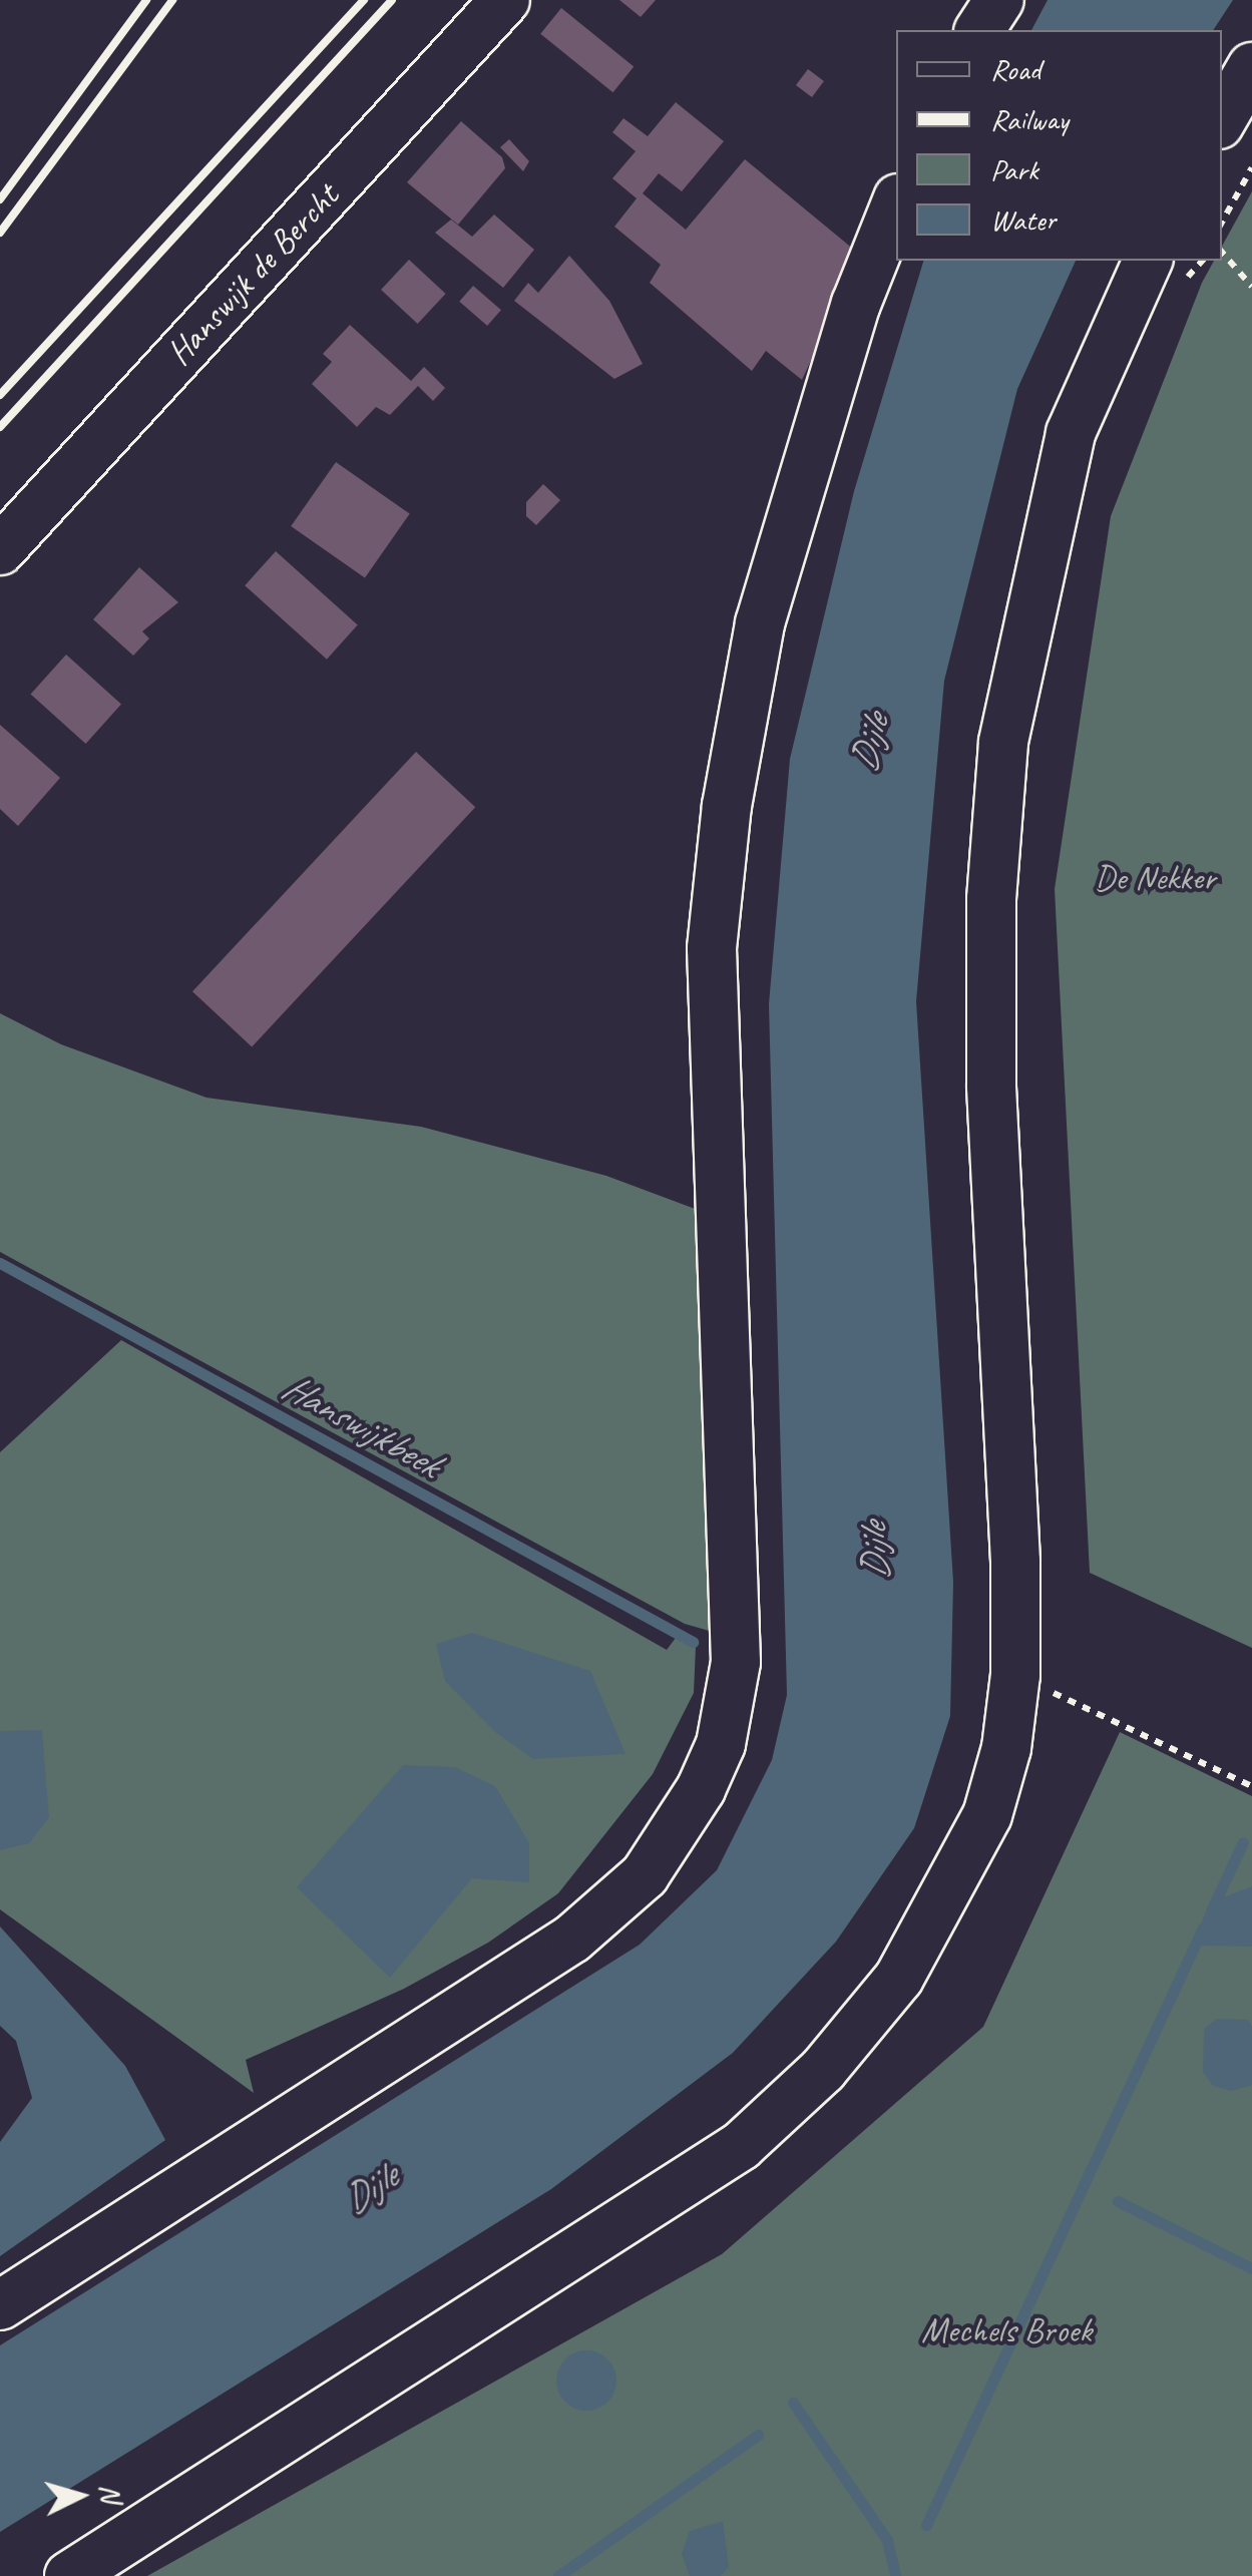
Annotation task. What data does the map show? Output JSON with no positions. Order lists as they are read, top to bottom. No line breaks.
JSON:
{"streets":{"street":["Hanswijk de Bercht"]},"water":["Dijle","Hanswijkbeek"],"parks":["De Nekker","Mechels Broek"],"legend":["Road","Railway","Park","Water"],"north":"right"}
